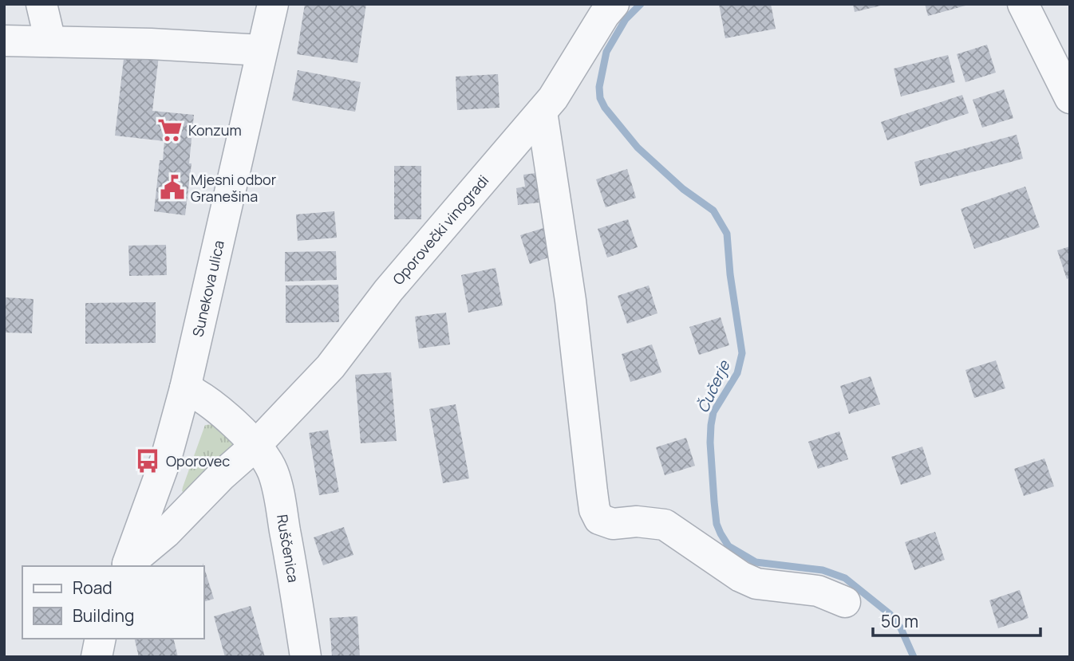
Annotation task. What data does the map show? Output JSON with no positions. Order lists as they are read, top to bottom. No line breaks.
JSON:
{"streets":{"street":["Oporovečki vinogradi","Sunekova ulica","Ruščenica"]},"crossings":[["Oporovečki vinogradi","Sunekova ulica"],["Oporovečki vinogradi","Ruščenica"]],"water":["Čučerje"],"places":{"supermarket":["Konzum"],"public building":["Mjesni odbor Granešina"],"bus stop":["Oporovec"]},"legend":["Road","Building"],"scale_bar":"50 m"}
